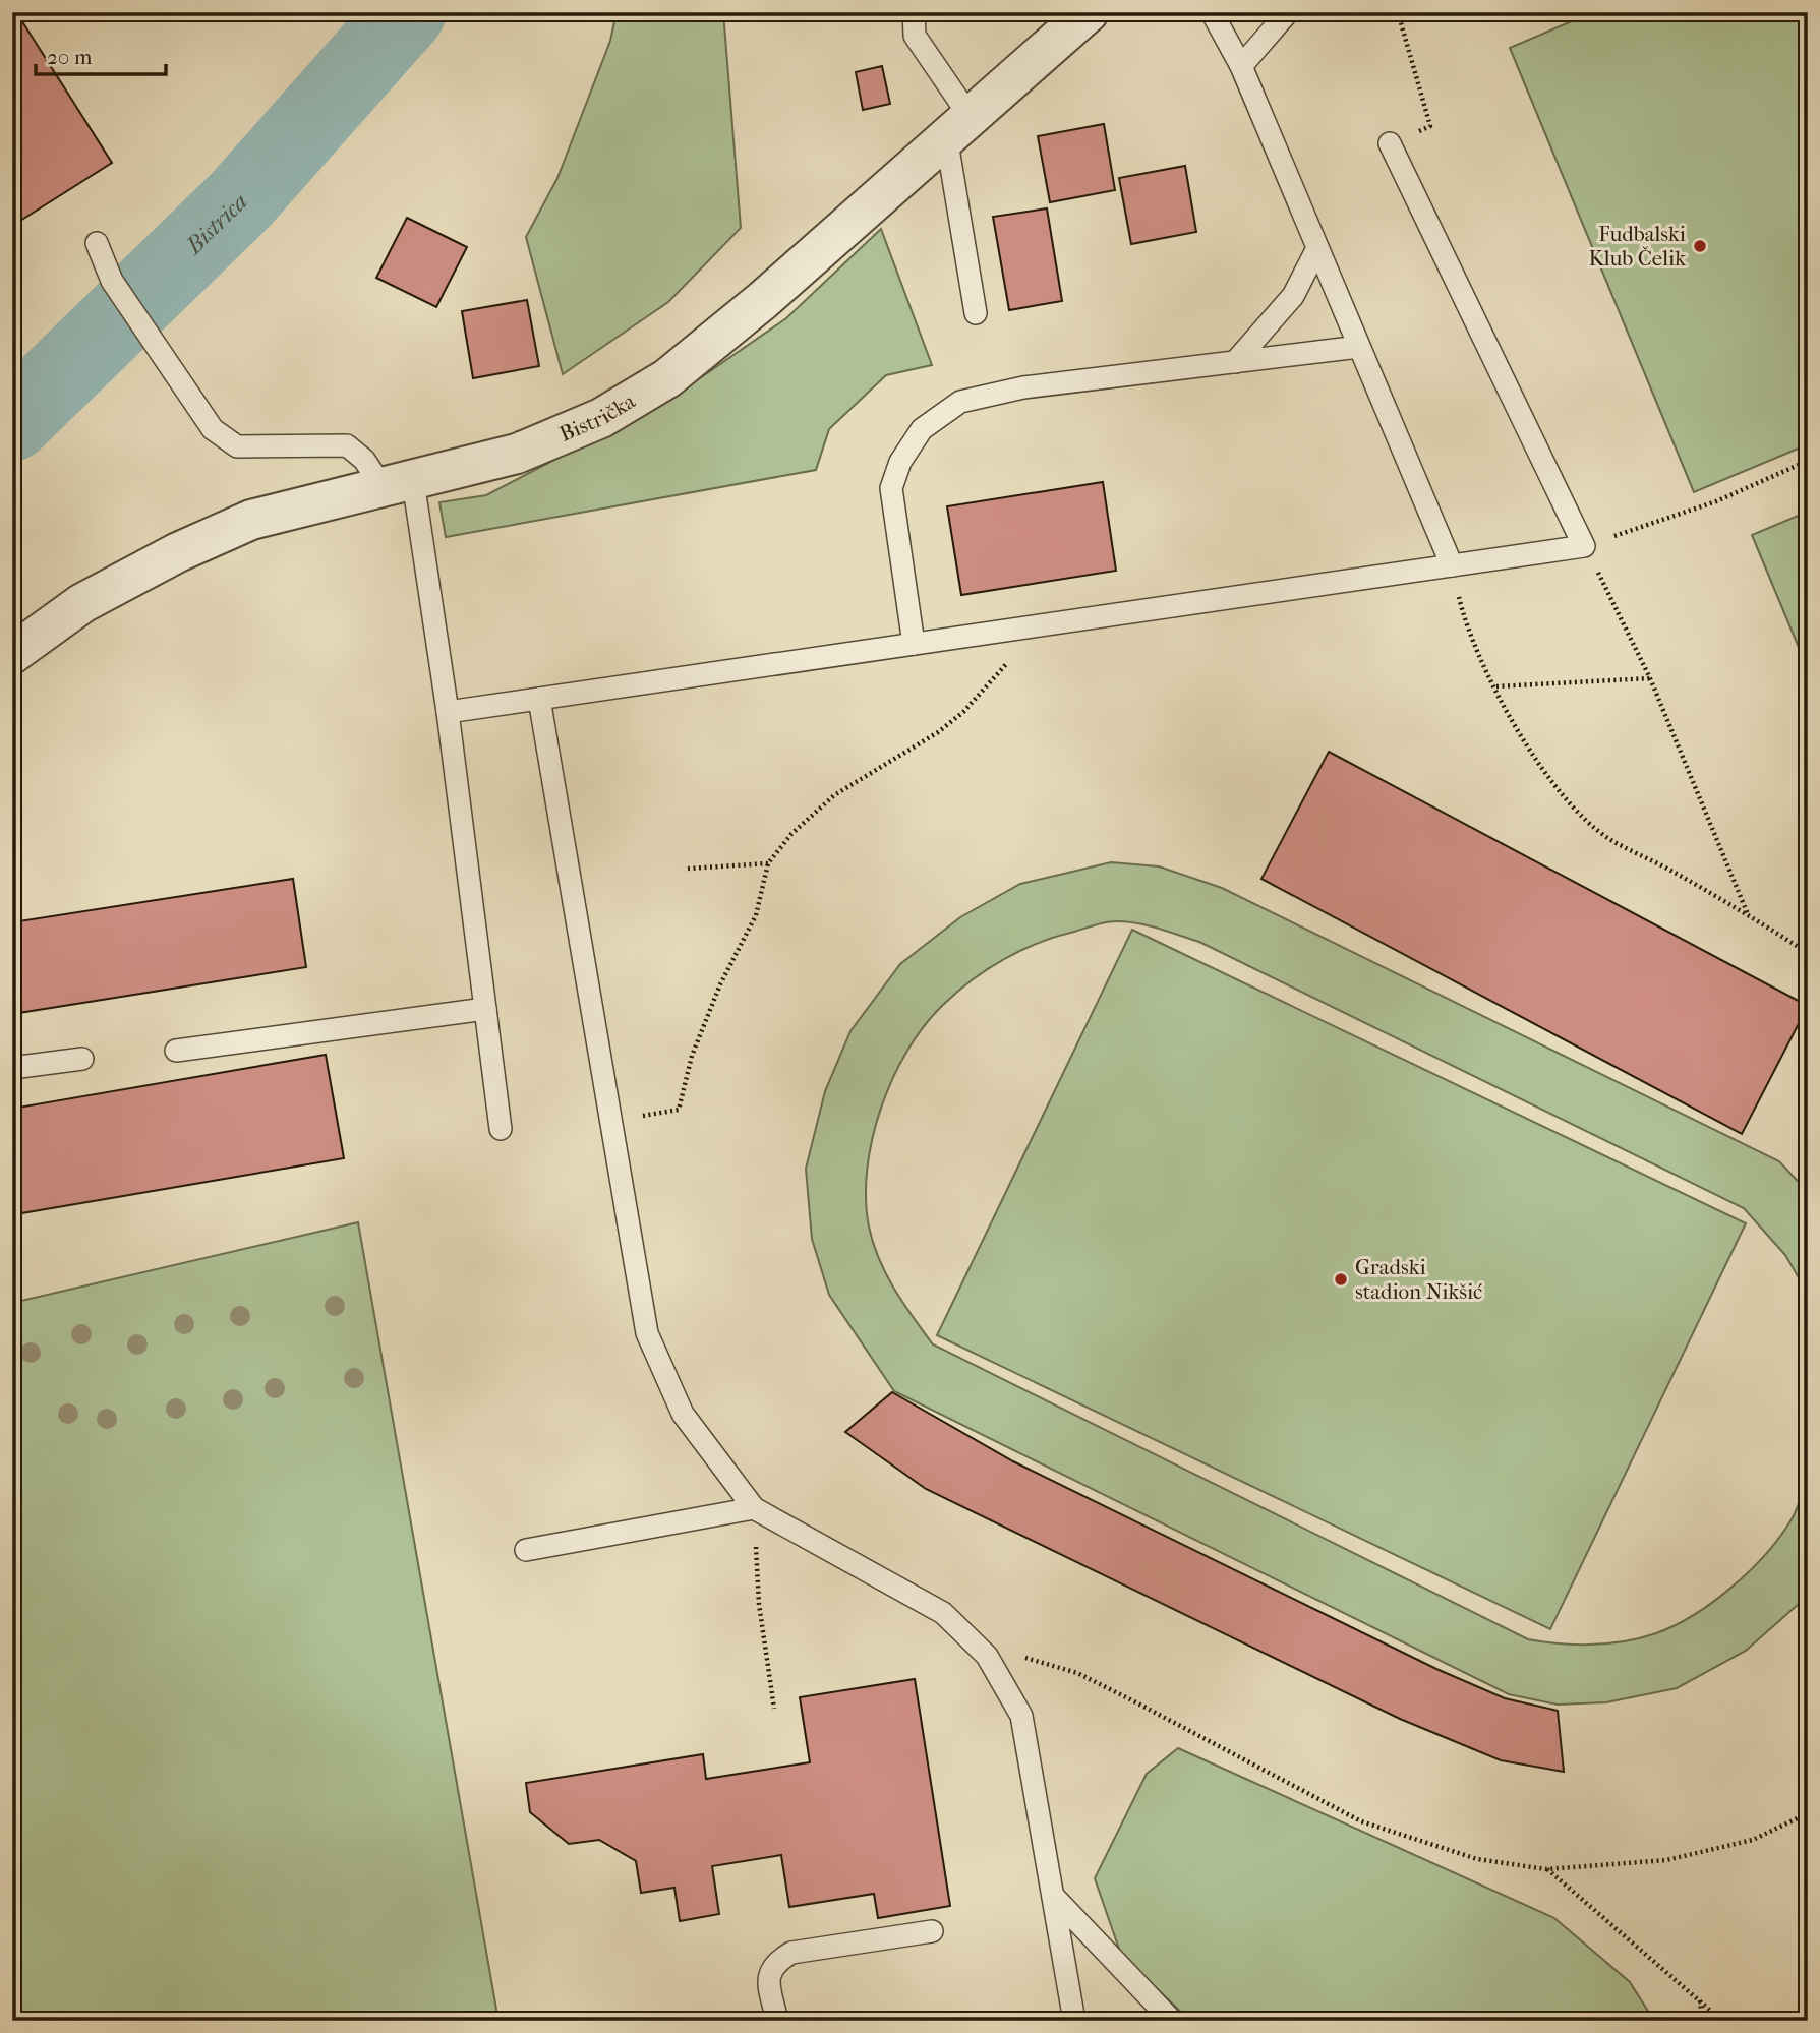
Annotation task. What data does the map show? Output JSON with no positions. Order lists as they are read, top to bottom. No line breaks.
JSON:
{"streets":{"street":["Bistrička"]},"water":["Bistrica"],"places":["Fudbalski Klub Čelik","Gradski stadion Nikšić"],"scale_bar":"20 m"}
